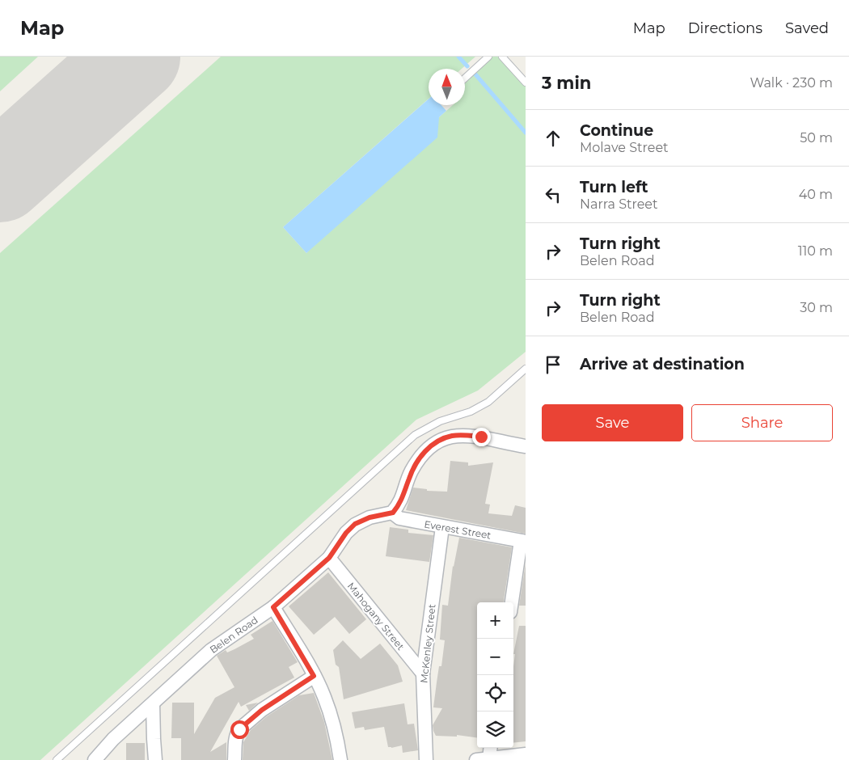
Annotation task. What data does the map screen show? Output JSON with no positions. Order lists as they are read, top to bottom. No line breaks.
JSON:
{"streets":{"street":["Everest Street","Mahogany Street","Belen Road","McKenley Street"]},"crossings":[["Everest Street","Belen Road"],["Everest Street","McKenley Street"],["Mahogany Street","Belen Road"],["Mahogany Street","McKenley Street"]],"north":"top","page":{"header":"Map","nav":["Map","Directions","Saved"],"heading":["3 min","Walk · 230 m"],"list":[["Continue","Molave Street","50 m"],["Turn left","Narra Street","40 m"],["Turn right","Belen Road","110 m"],["Turn right","Belen Road","30 m"],"Arrive at destination"],"buttons":["Save","Share"],"map_buttons":["+","−"]}}
